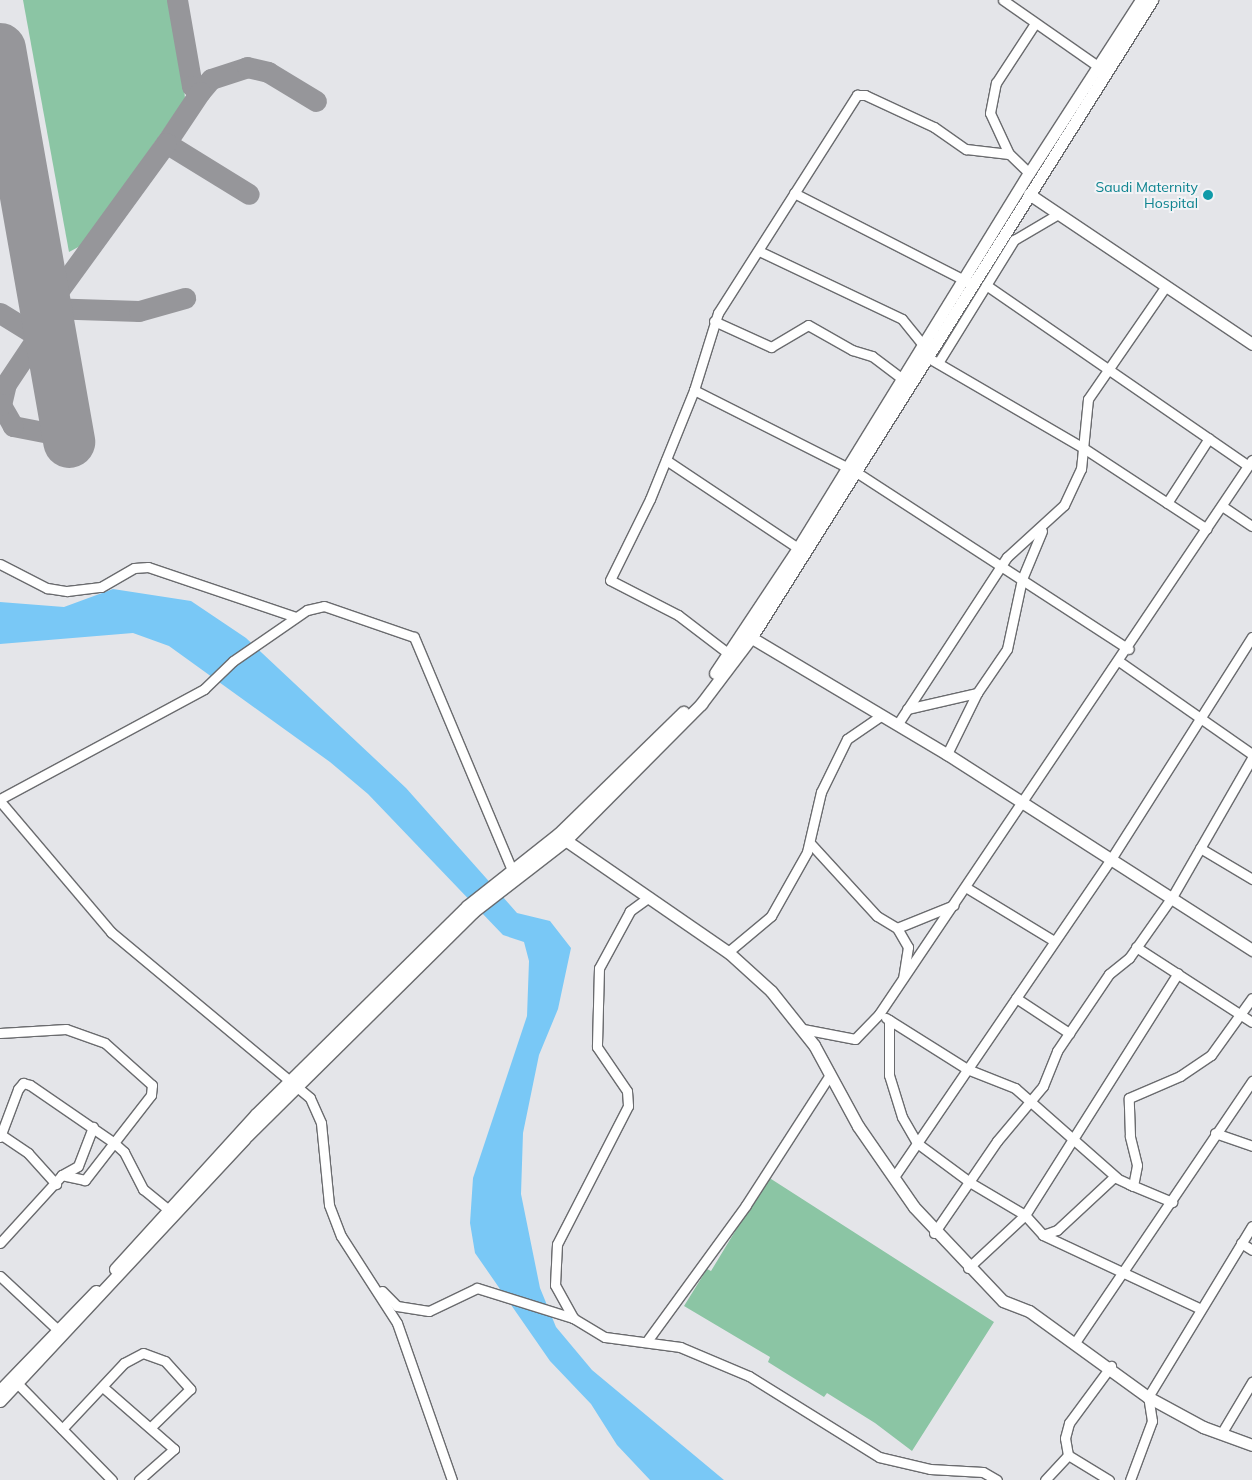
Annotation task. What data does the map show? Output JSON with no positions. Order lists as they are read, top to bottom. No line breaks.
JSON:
{"places":["Saudi Maternity Hospital"]}
